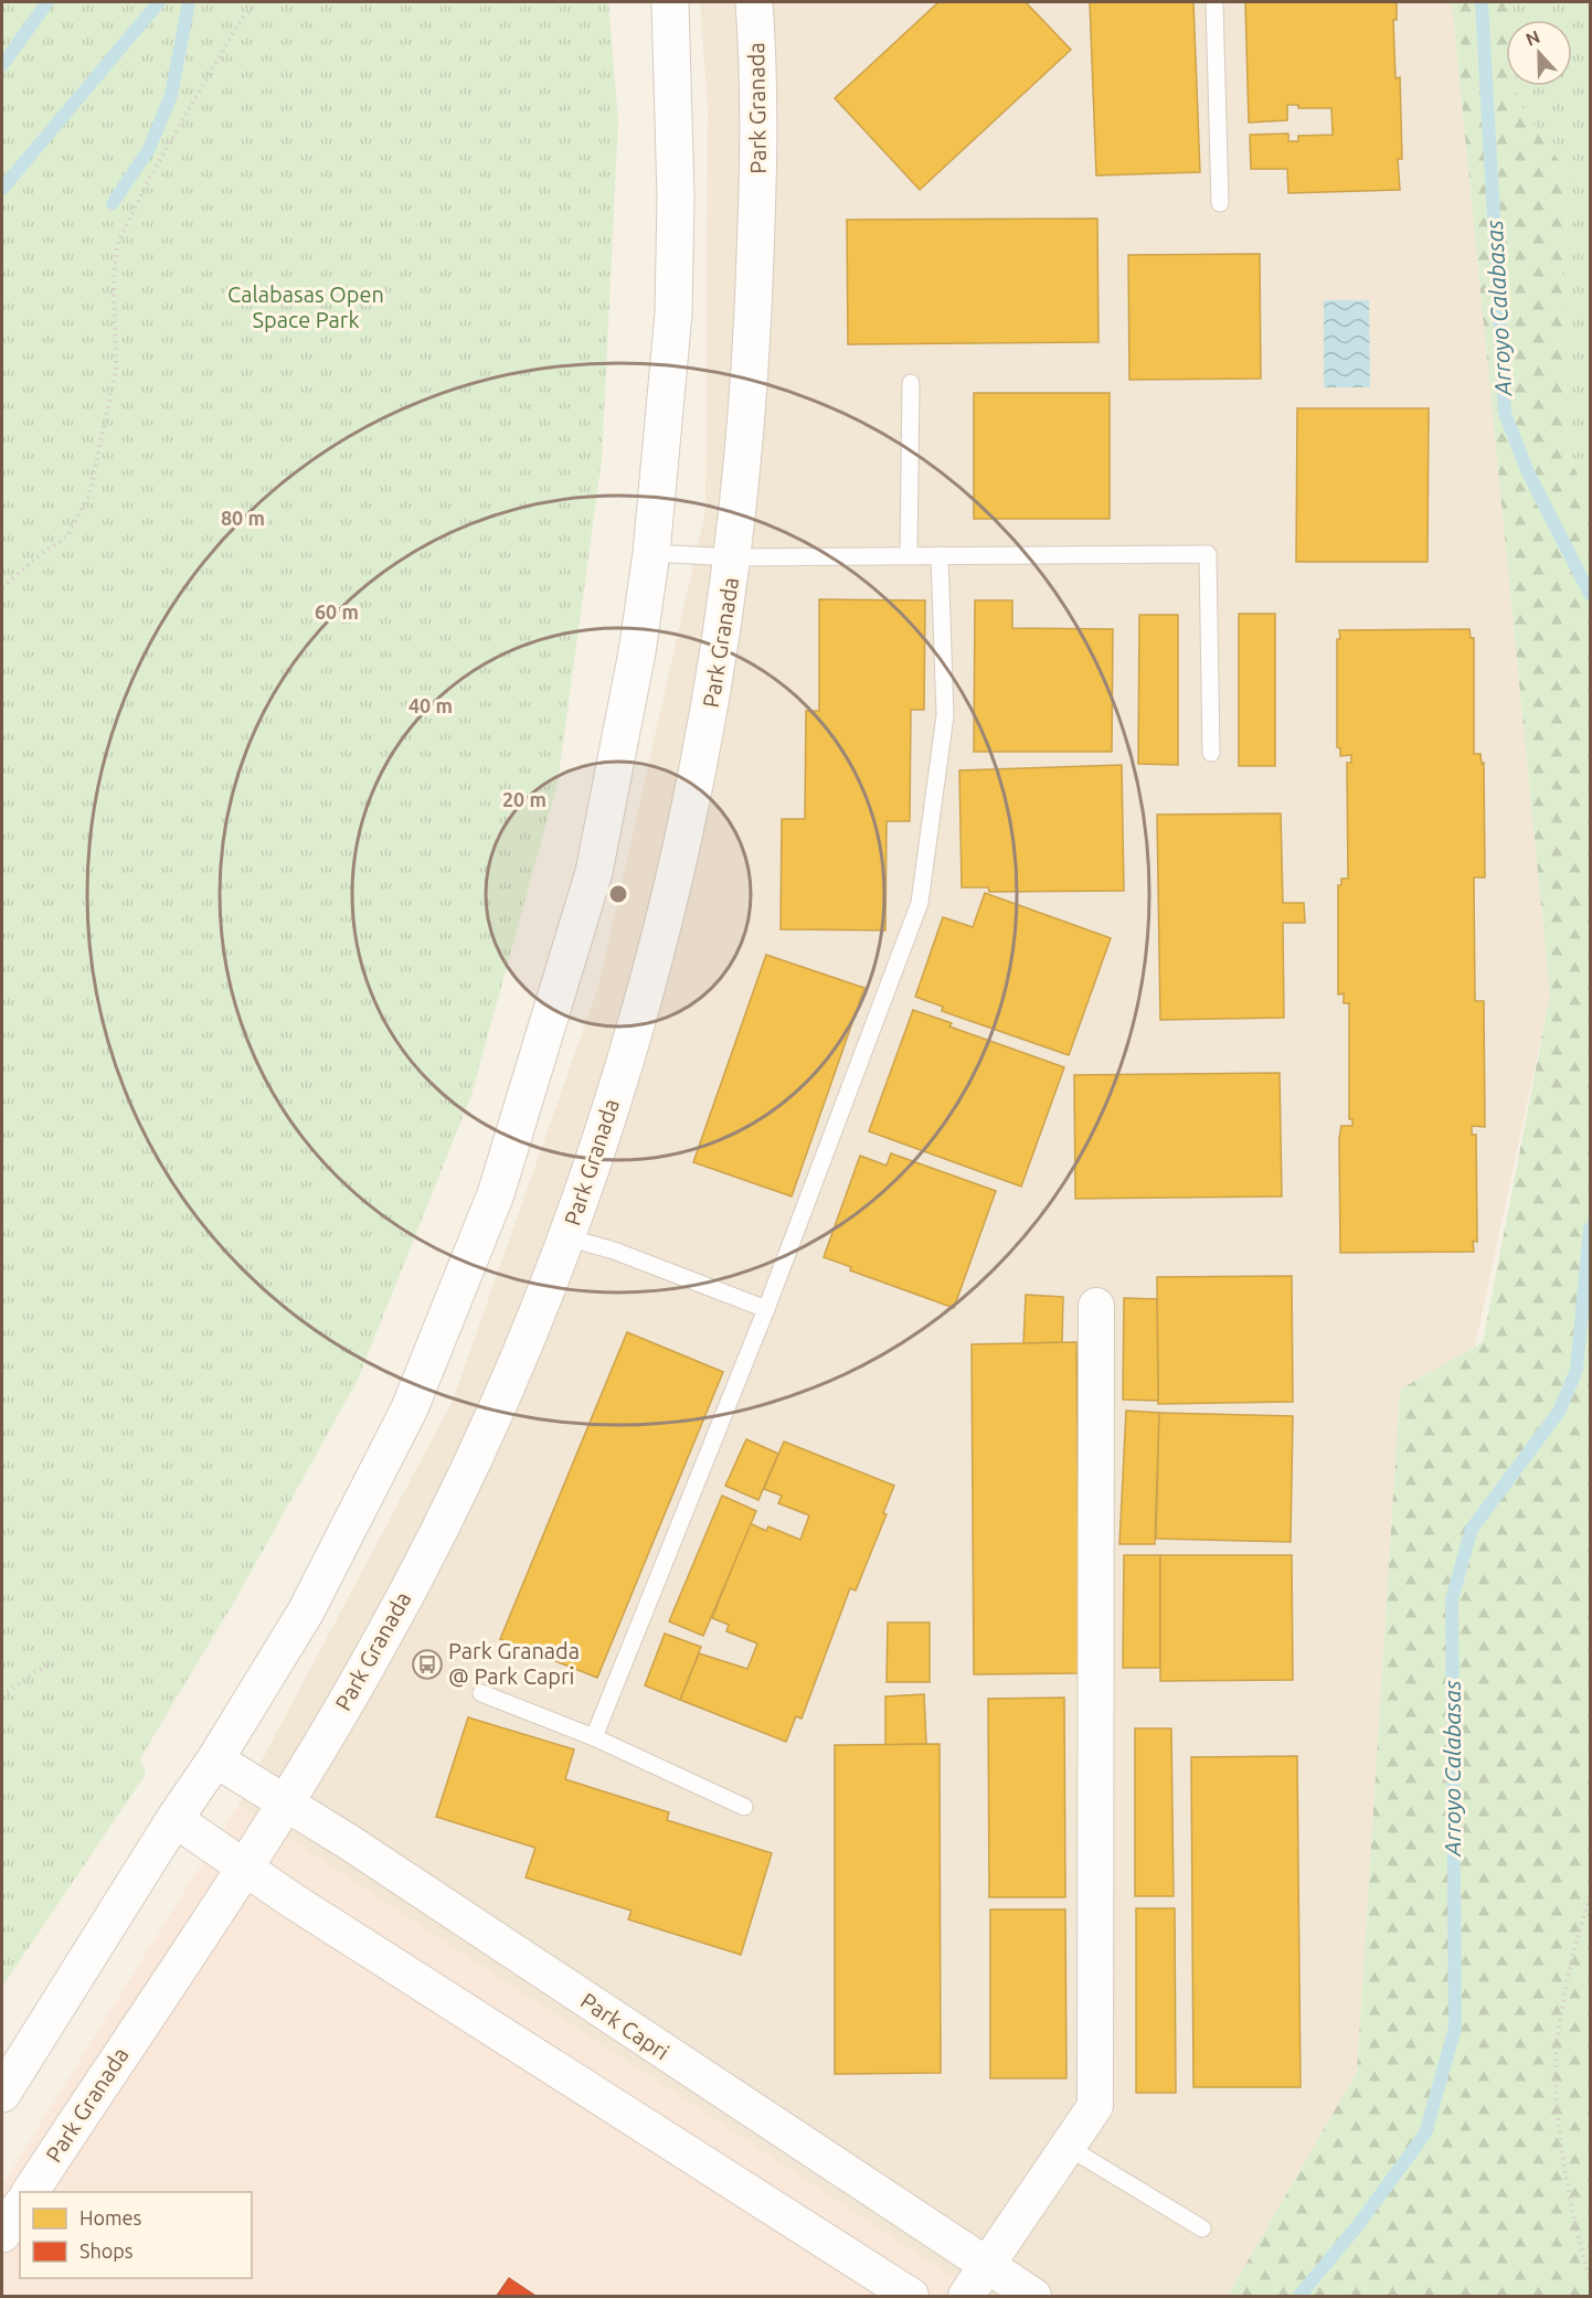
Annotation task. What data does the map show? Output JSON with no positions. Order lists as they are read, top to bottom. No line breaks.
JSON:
{"streets":{"street":["Park Granada","Park Capri"]},"crossings":[["Park Granada","Park Capri"]],"water":["Arroyo Calabasas"],"parks":["Calabasas Open Space Park"],"places":{"bus stop":["Park Granada @ Park Capri"]},"legend":["Homes","Shops"],"north":"top","rings":["80 m","60 m","40 m","20 m"]}
